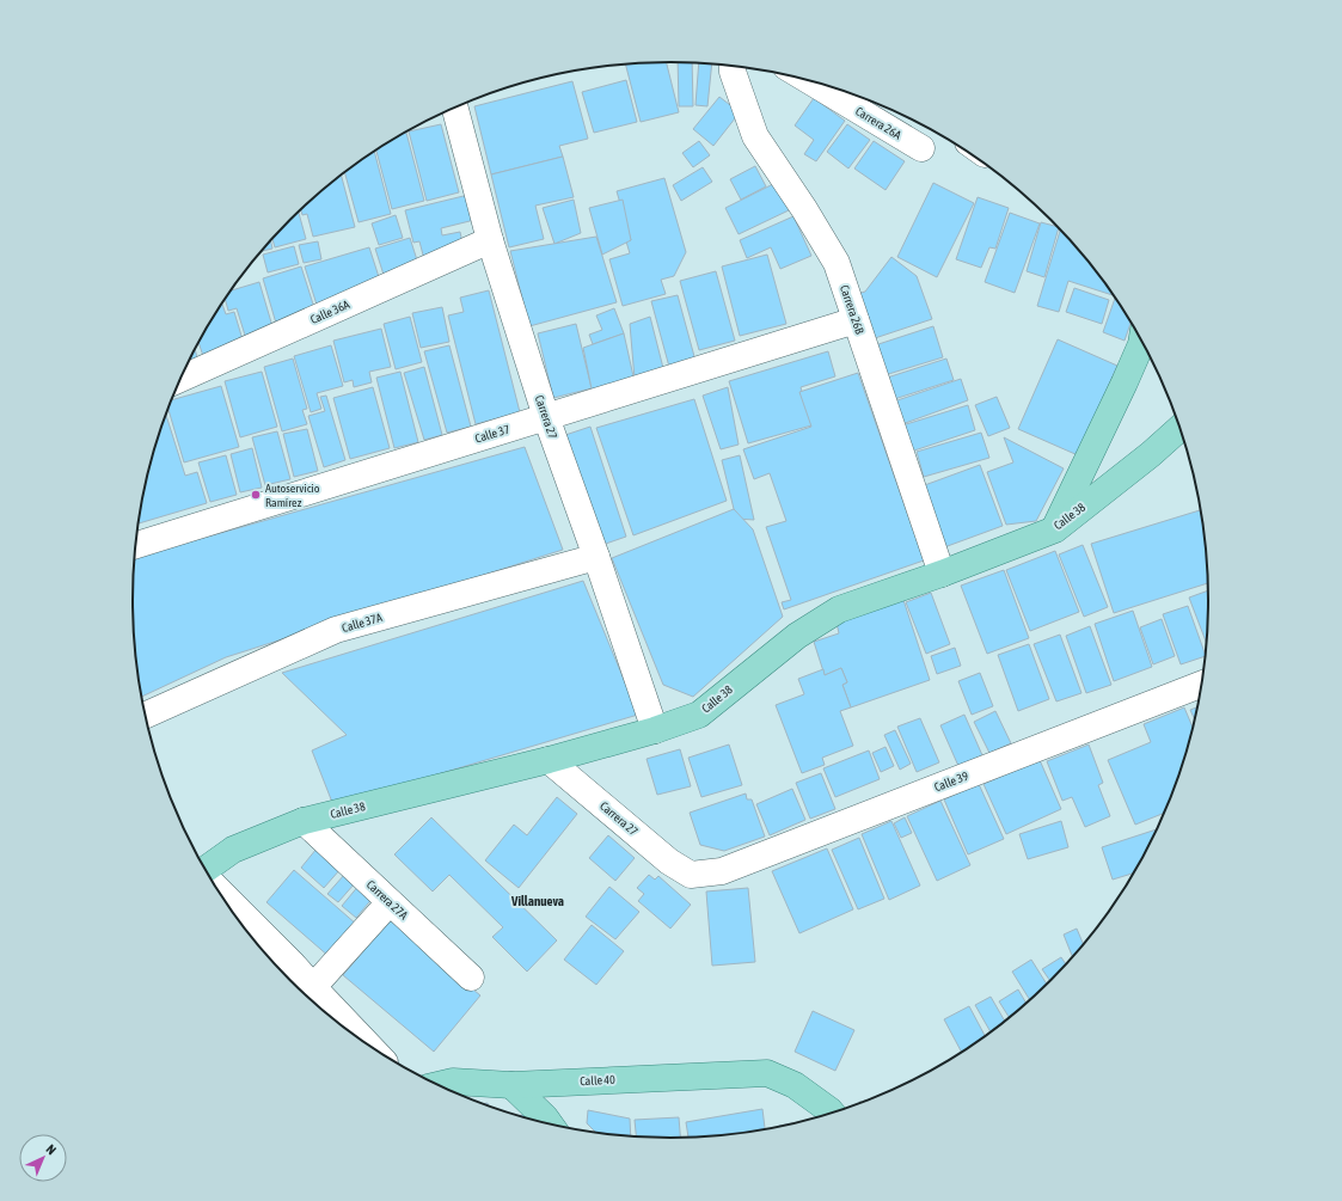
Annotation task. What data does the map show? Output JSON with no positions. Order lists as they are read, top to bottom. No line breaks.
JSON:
{"streets":{"main road":["Calle 38","Calle 40"],"street":["Carrera 26A","Carrera 26B","Calle 36A","Carrera 27","Calle 37","Calle 37A","Calle 39","Carrera 27A"]},"crossings":[["Carrera 26B","Calle 37"],["Carrera 26B","Calle 38"],["Calle 36A","Carrera 27"],["Carrera 27","Calle 37"],["Carrera 27","Calle 38"],["Carrera 27","Calle 37A"],["Carrera 27","Calle 39"],["Calle 38","Carrera 27A"]],"districts":["Villanueva"],"places":["Autoservicio Ramírez"],"north":"top right"}
